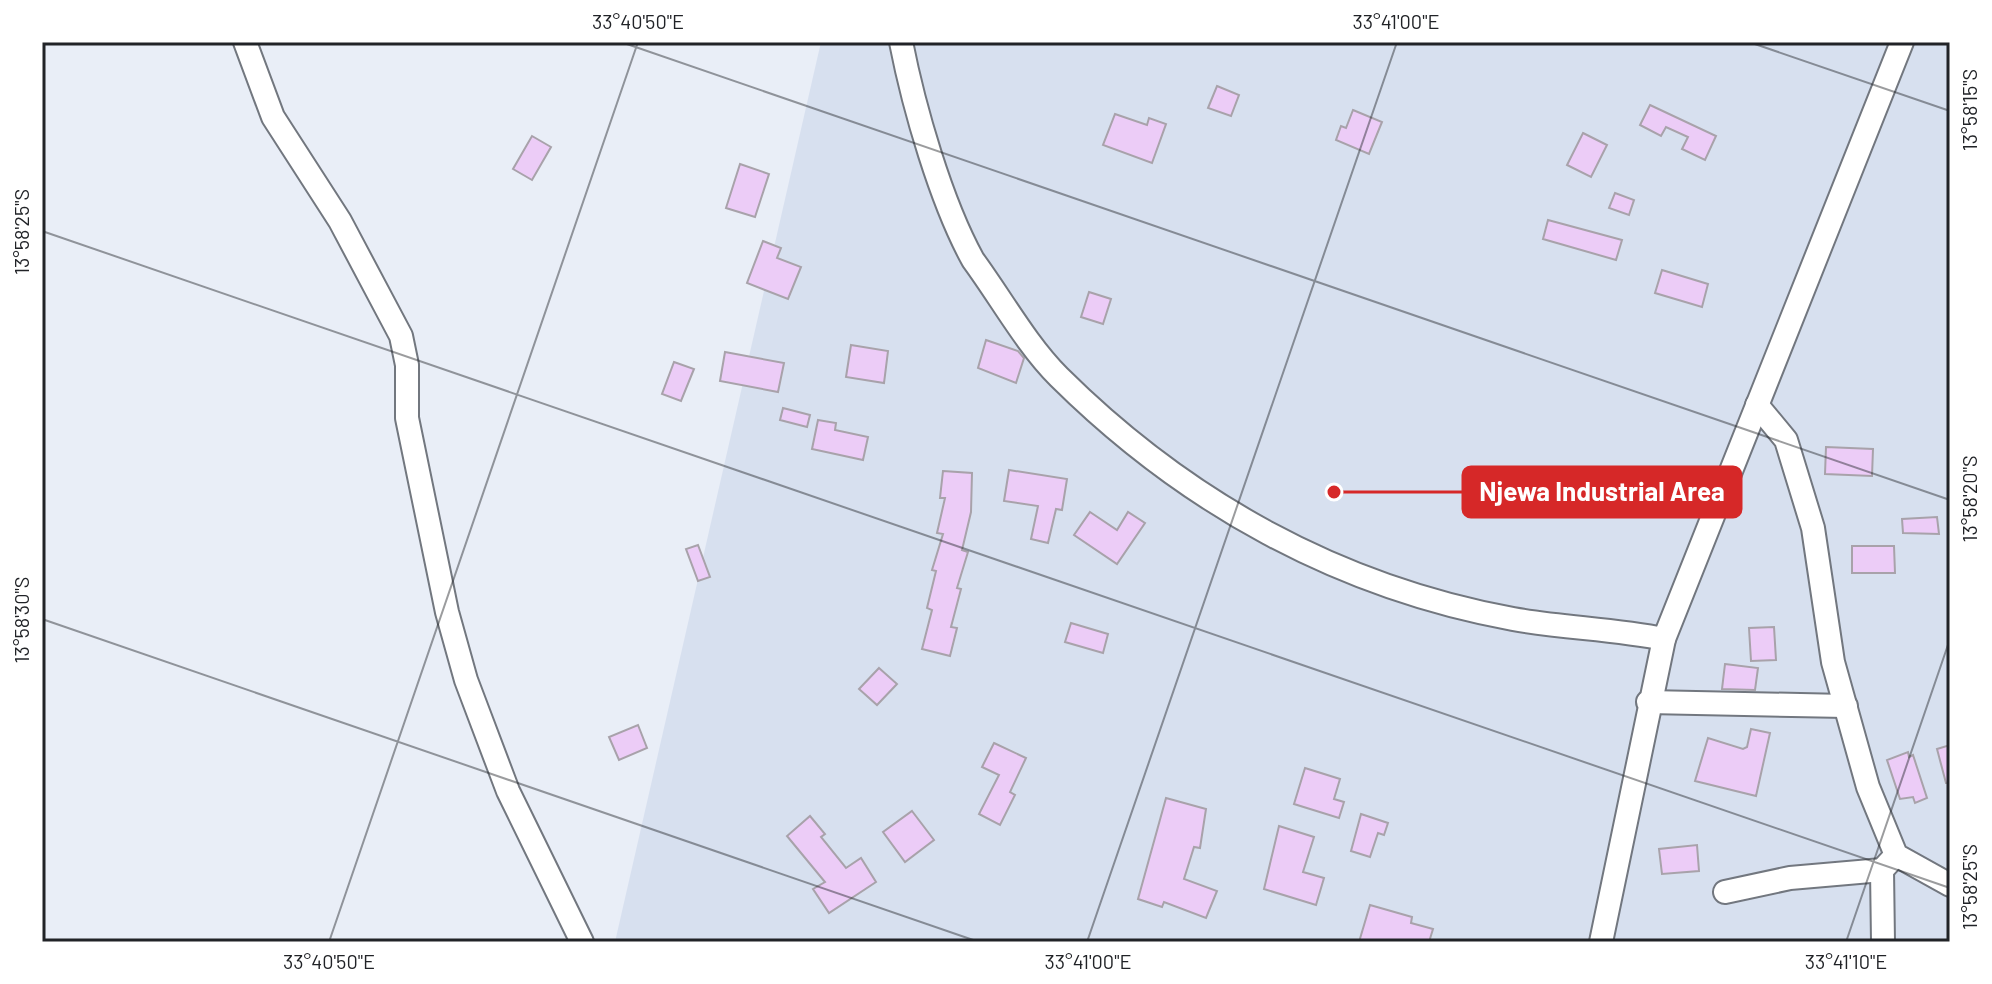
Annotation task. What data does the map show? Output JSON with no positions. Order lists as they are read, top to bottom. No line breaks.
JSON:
{"places":["Njewa Industrial Area"],"coordinates":["33°40'50\"E","33°41'00\"E","13°58'15\"S","13°58'25\"S","13°58'20\"S","13°58'30\"S","33°41'10\"E"]}
